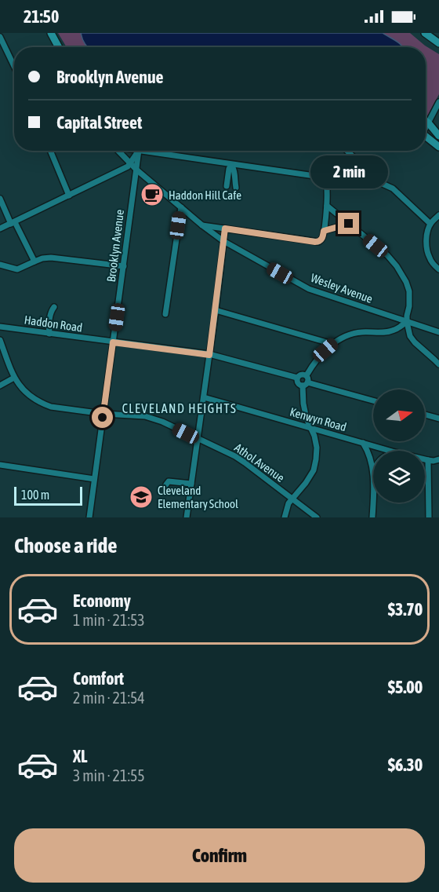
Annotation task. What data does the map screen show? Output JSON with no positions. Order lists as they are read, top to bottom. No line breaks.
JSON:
{"streets":{"street":["Brooklyn Avenue","Wesley Avenue","Haddon Road","Kenwyn Road","Athol Avenue"]},"crossings":[["Brooklyn Avenue","Wesley Avenue"],["Brooklyn Avenue","Haddon Road"],["Brooklyn Avenue","Athol Avenue"]],"districts":["CLEVELAND HEIGHTS"],"places":{"cafe":["Haddon Hill Cafe"],"school or university":["Cleveland Elementary School"]},"scale_bar":"100 m","north":"right","page":{"status":"21:50","banner":["Brooklyn Avenue","Capital Street"],"bubble":"2 min","scale":"100 m","heading":"Choose a ride","list":[{"name":"Economy","note":"1 min · 21:53","value":"$3.70"},{"name":"Comfort","note":"2 min · 21:54","value":"$5.00"},{"name":"XL","note":"3 min · 21:55","value":"$6.30"}],"buttons":"Confirm"}}
